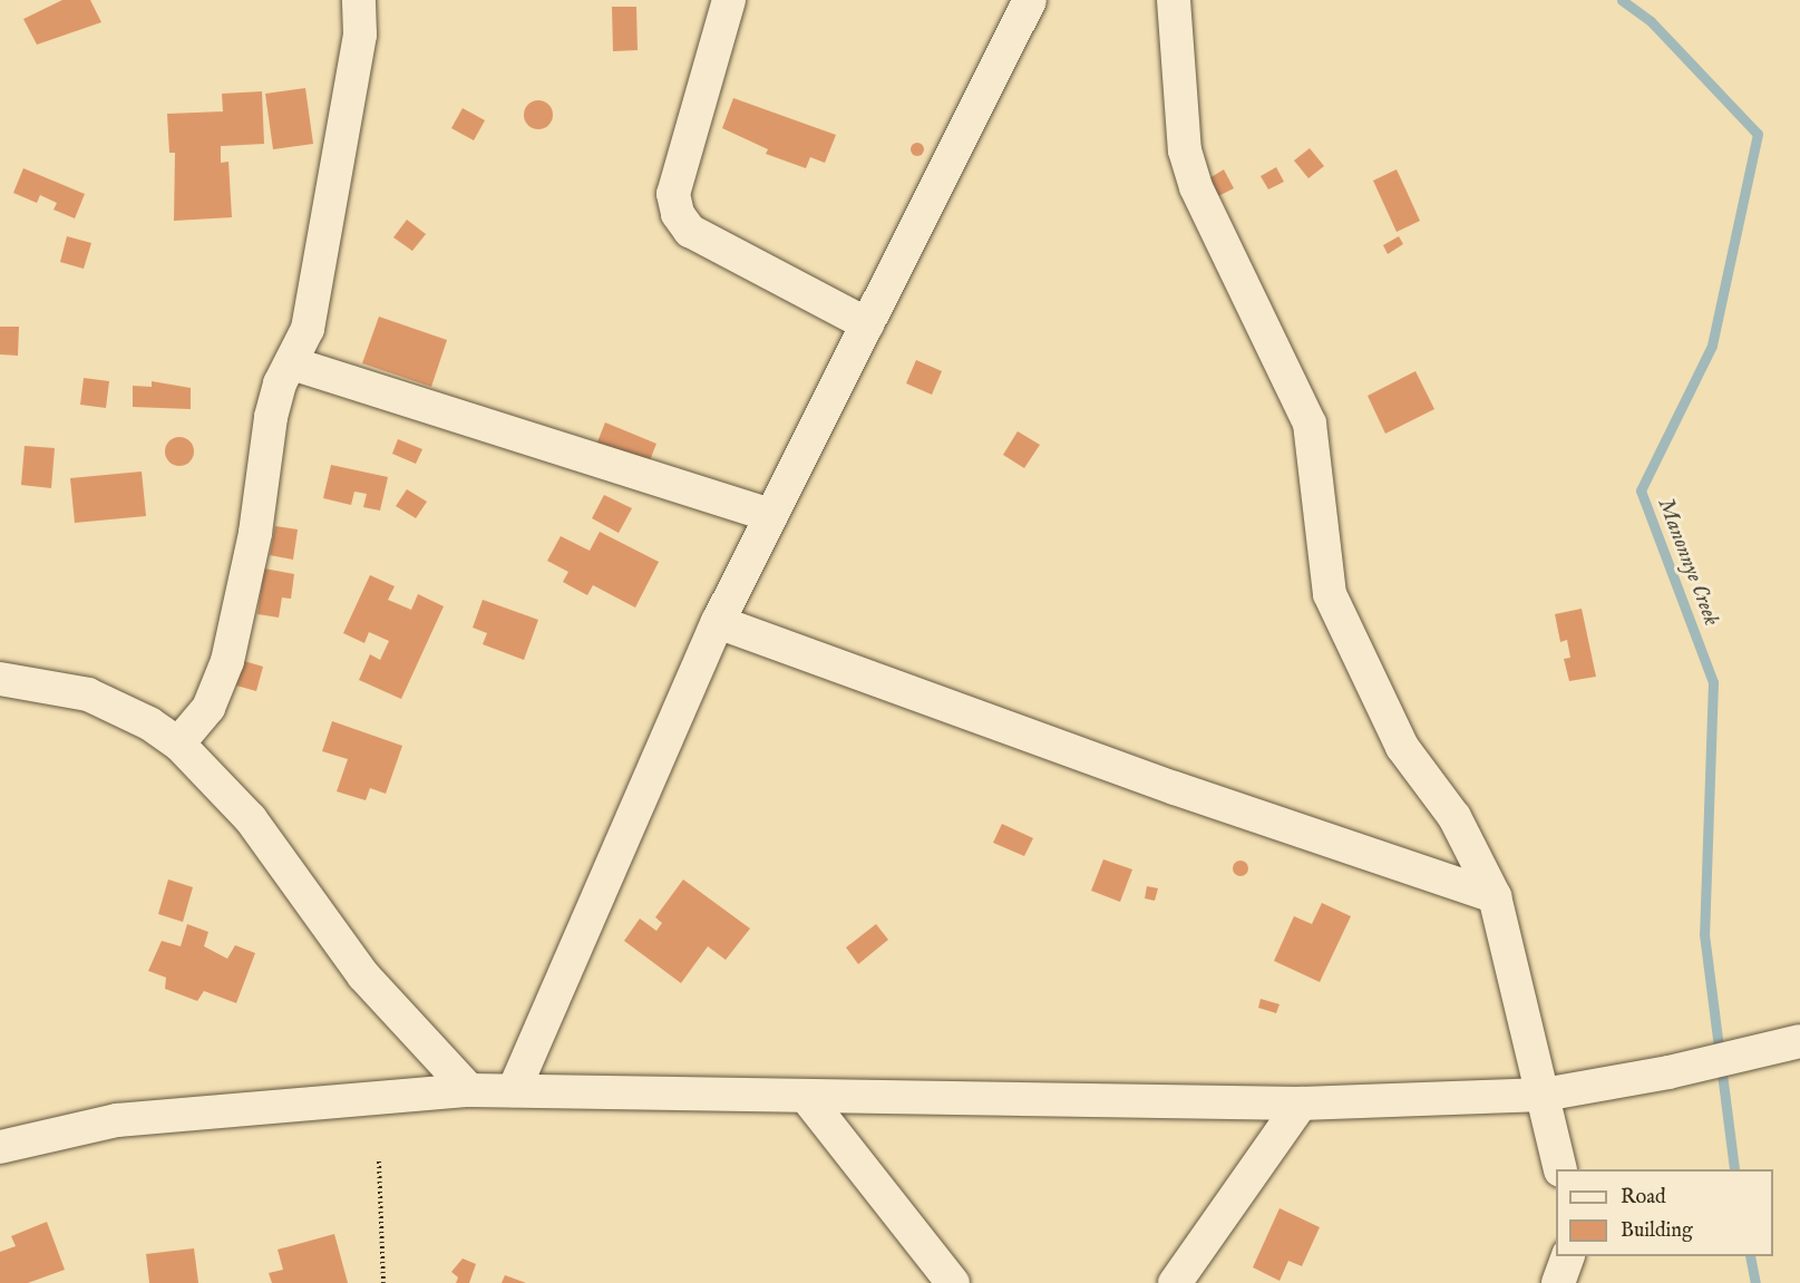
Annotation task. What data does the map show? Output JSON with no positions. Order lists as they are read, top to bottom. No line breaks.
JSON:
{"water":["Manonnye Creek"],"legend":["Road","Building"]}
